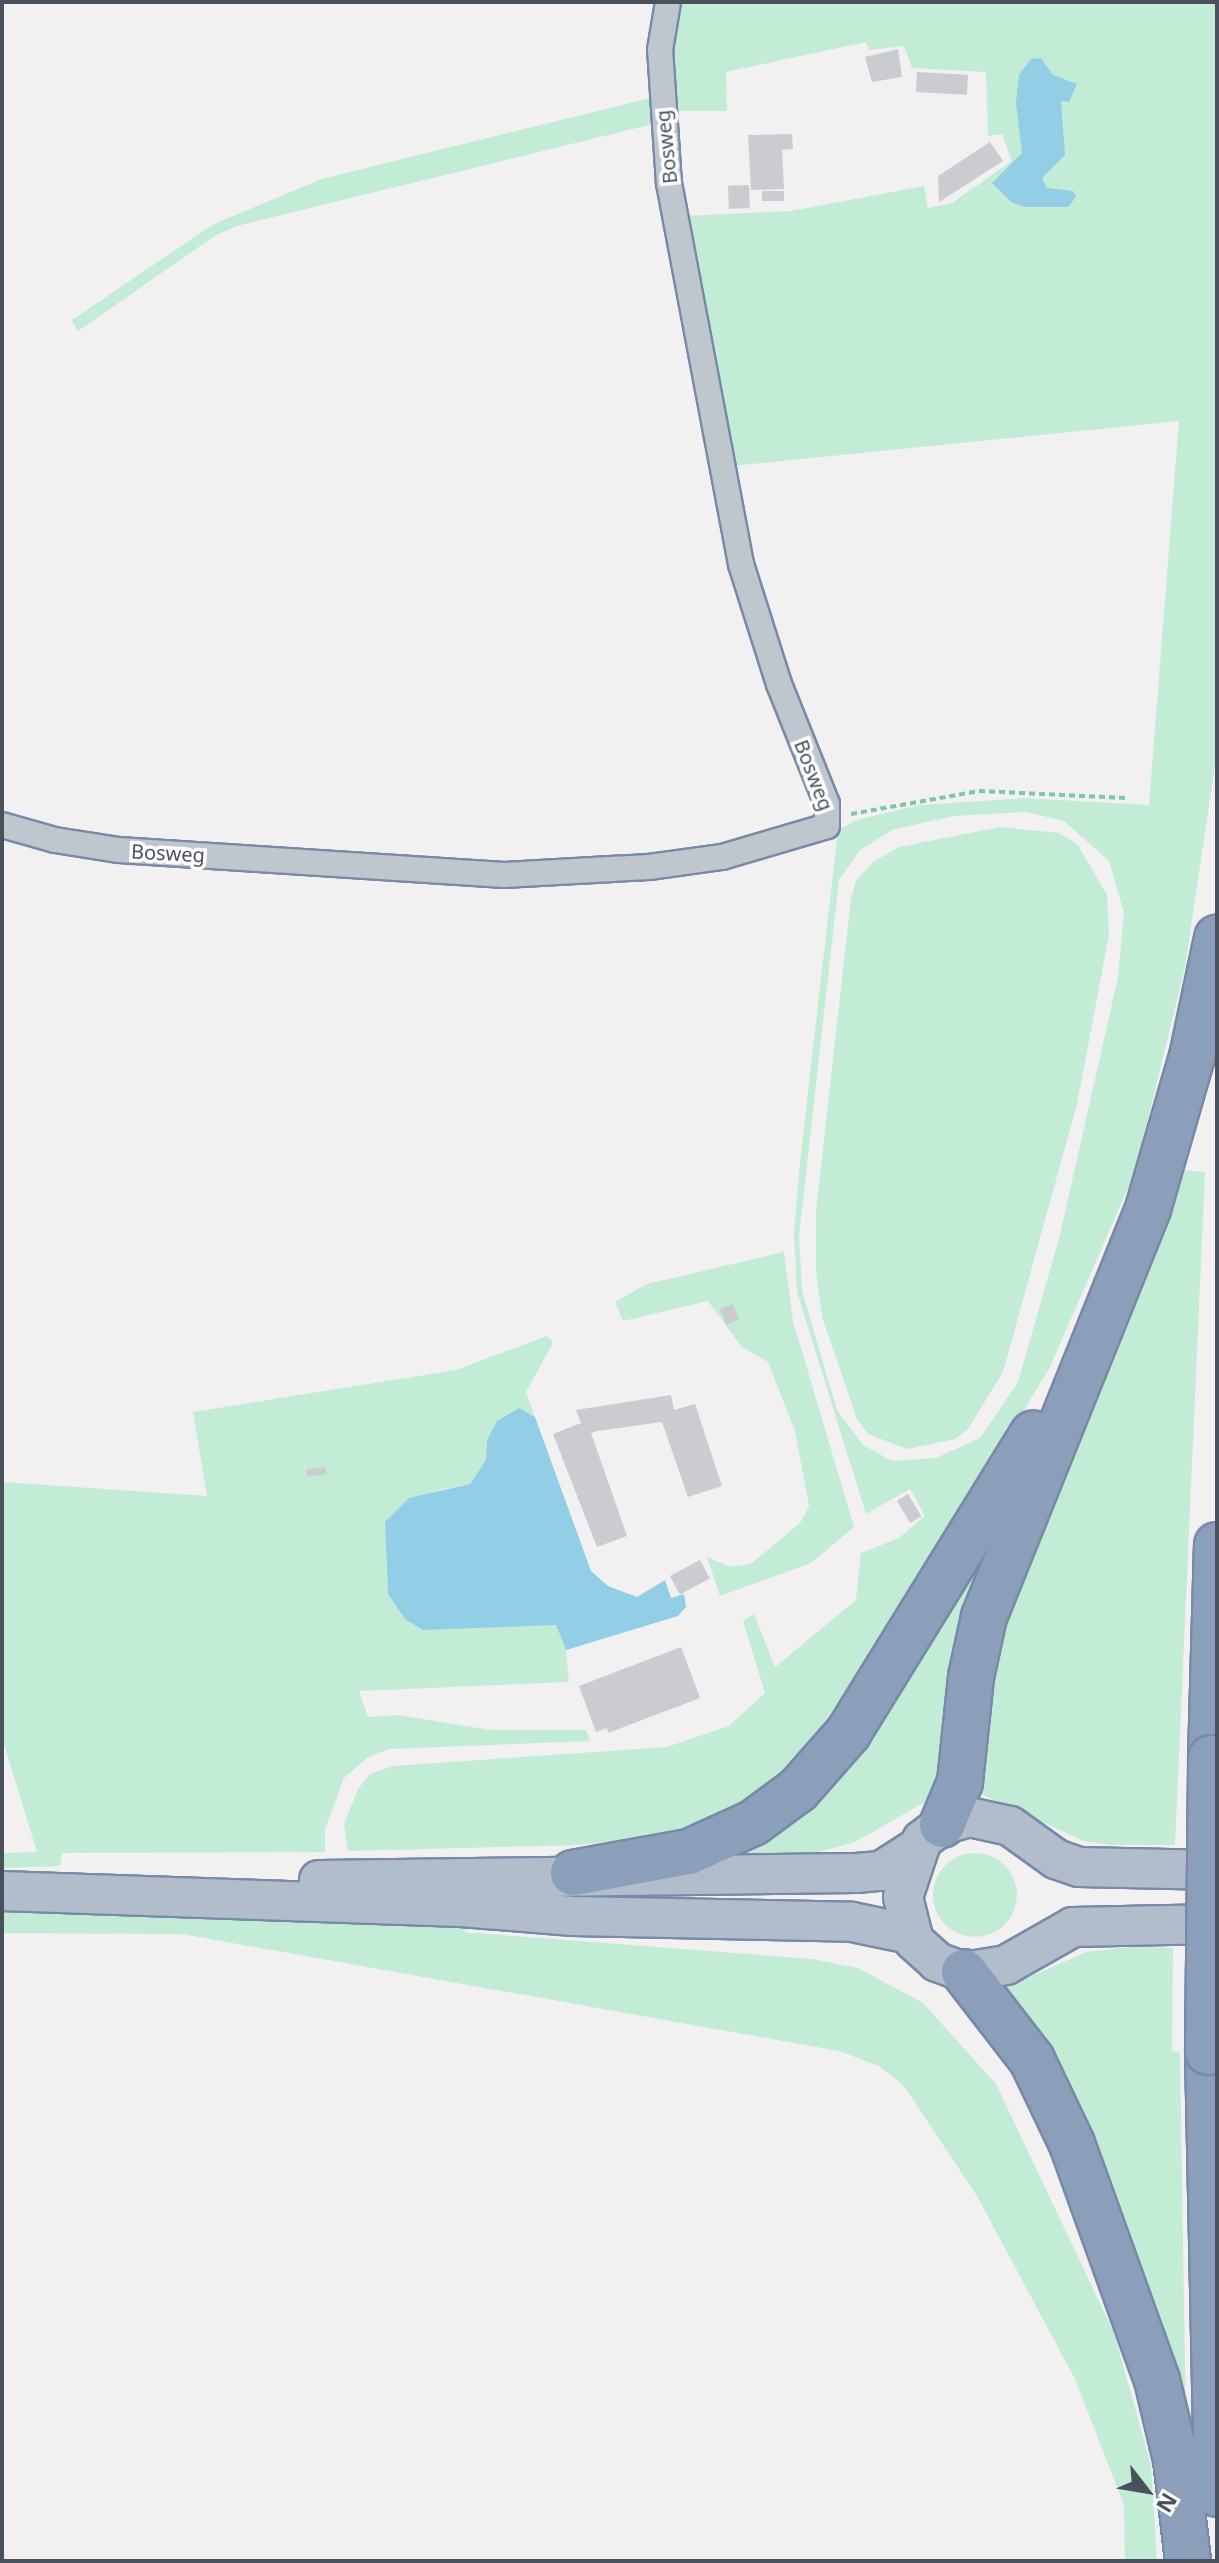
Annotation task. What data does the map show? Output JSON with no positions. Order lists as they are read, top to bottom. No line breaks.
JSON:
{"streets":{"street":["Bosweg"]},"north":"bottom right"}
